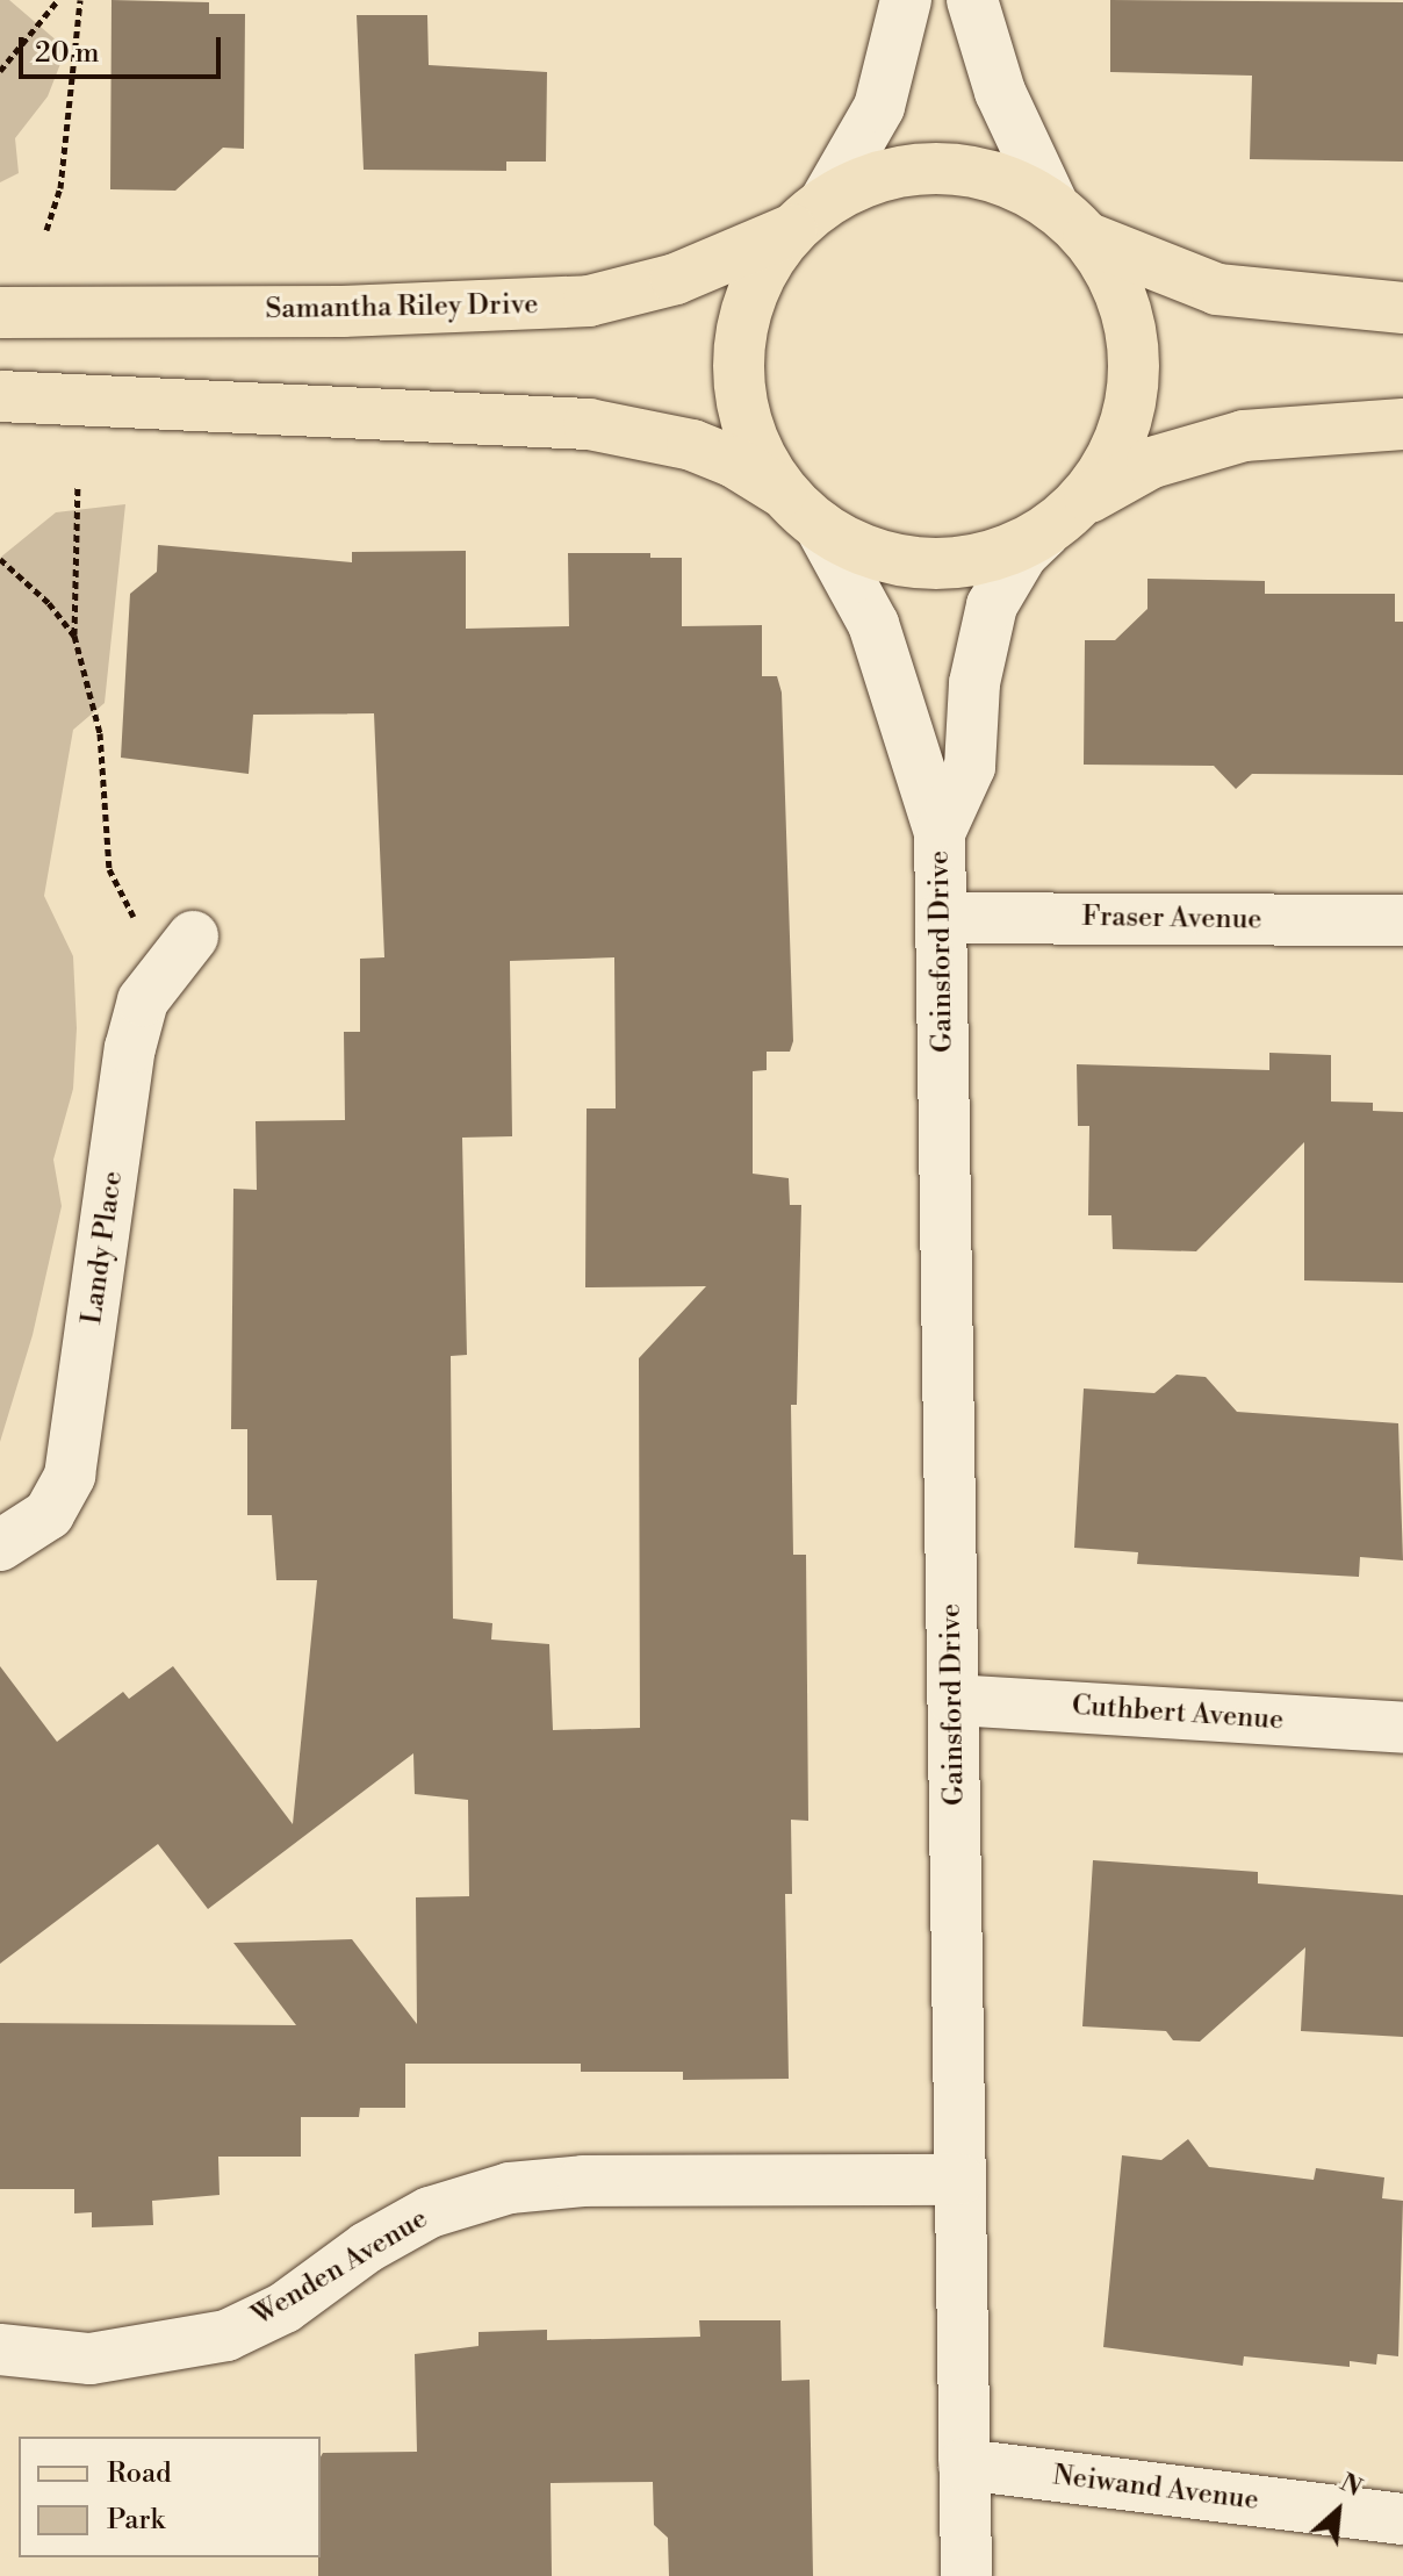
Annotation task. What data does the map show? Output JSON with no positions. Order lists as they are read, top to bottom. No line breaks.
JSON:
{"streets":{"main road":["Samantha Riley Drive"],"street":["Fraser Avenue","Gainsford Drive","Landy Place","Cuthbert Avenue","Wenden Avenue","Neiwand Avenue"]},"crossings":[["Fraser Avenue","Gainsford Drive"],["Gainsford Drive","Cuthbert Avenue"],["Gainsford Drive","Wenden Avenue"],["Gainsford Drive","Neiwand Avenue"]],"legend":["Road","Park"],"scale_bar":"20 m","north":"top right"}
